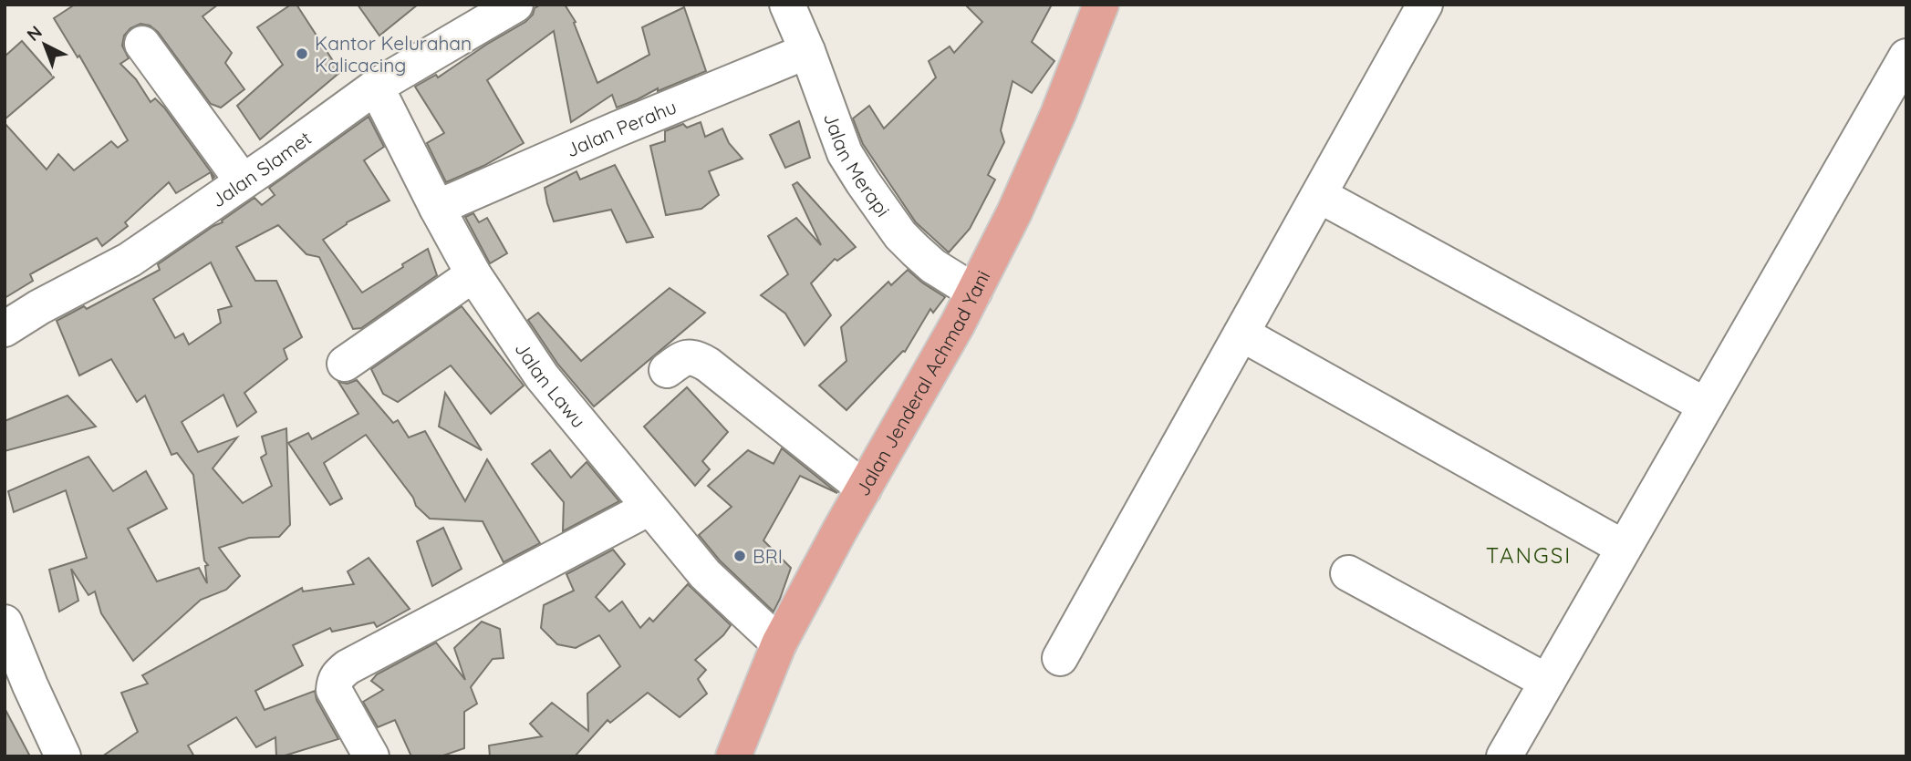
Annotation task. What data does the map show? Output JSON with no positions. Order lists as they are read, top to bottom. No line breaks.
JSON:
{"streets":{"main road":["Jalan Jenderal Achmad Yani"],"street":["Jalan Perahu","Jalan Merapi","Jalan Slamet","Jalan Lawu"]},"crossings":[["Jalan Perahu","Jalan Merapi"],["Jalan Perahu","Jalan Lawu"],["Jalan Merapi","Jalan Jenderal Achmad Yani"],["Jalan Slamet","Jalan Lawu"],["Jalan Jenderal Achmad Yani","Jalan Lawu"]],"districts":["TANGSI"],"places":["Kantor Kelurahan Kalicacing","BRI"],"north":"top left"}
